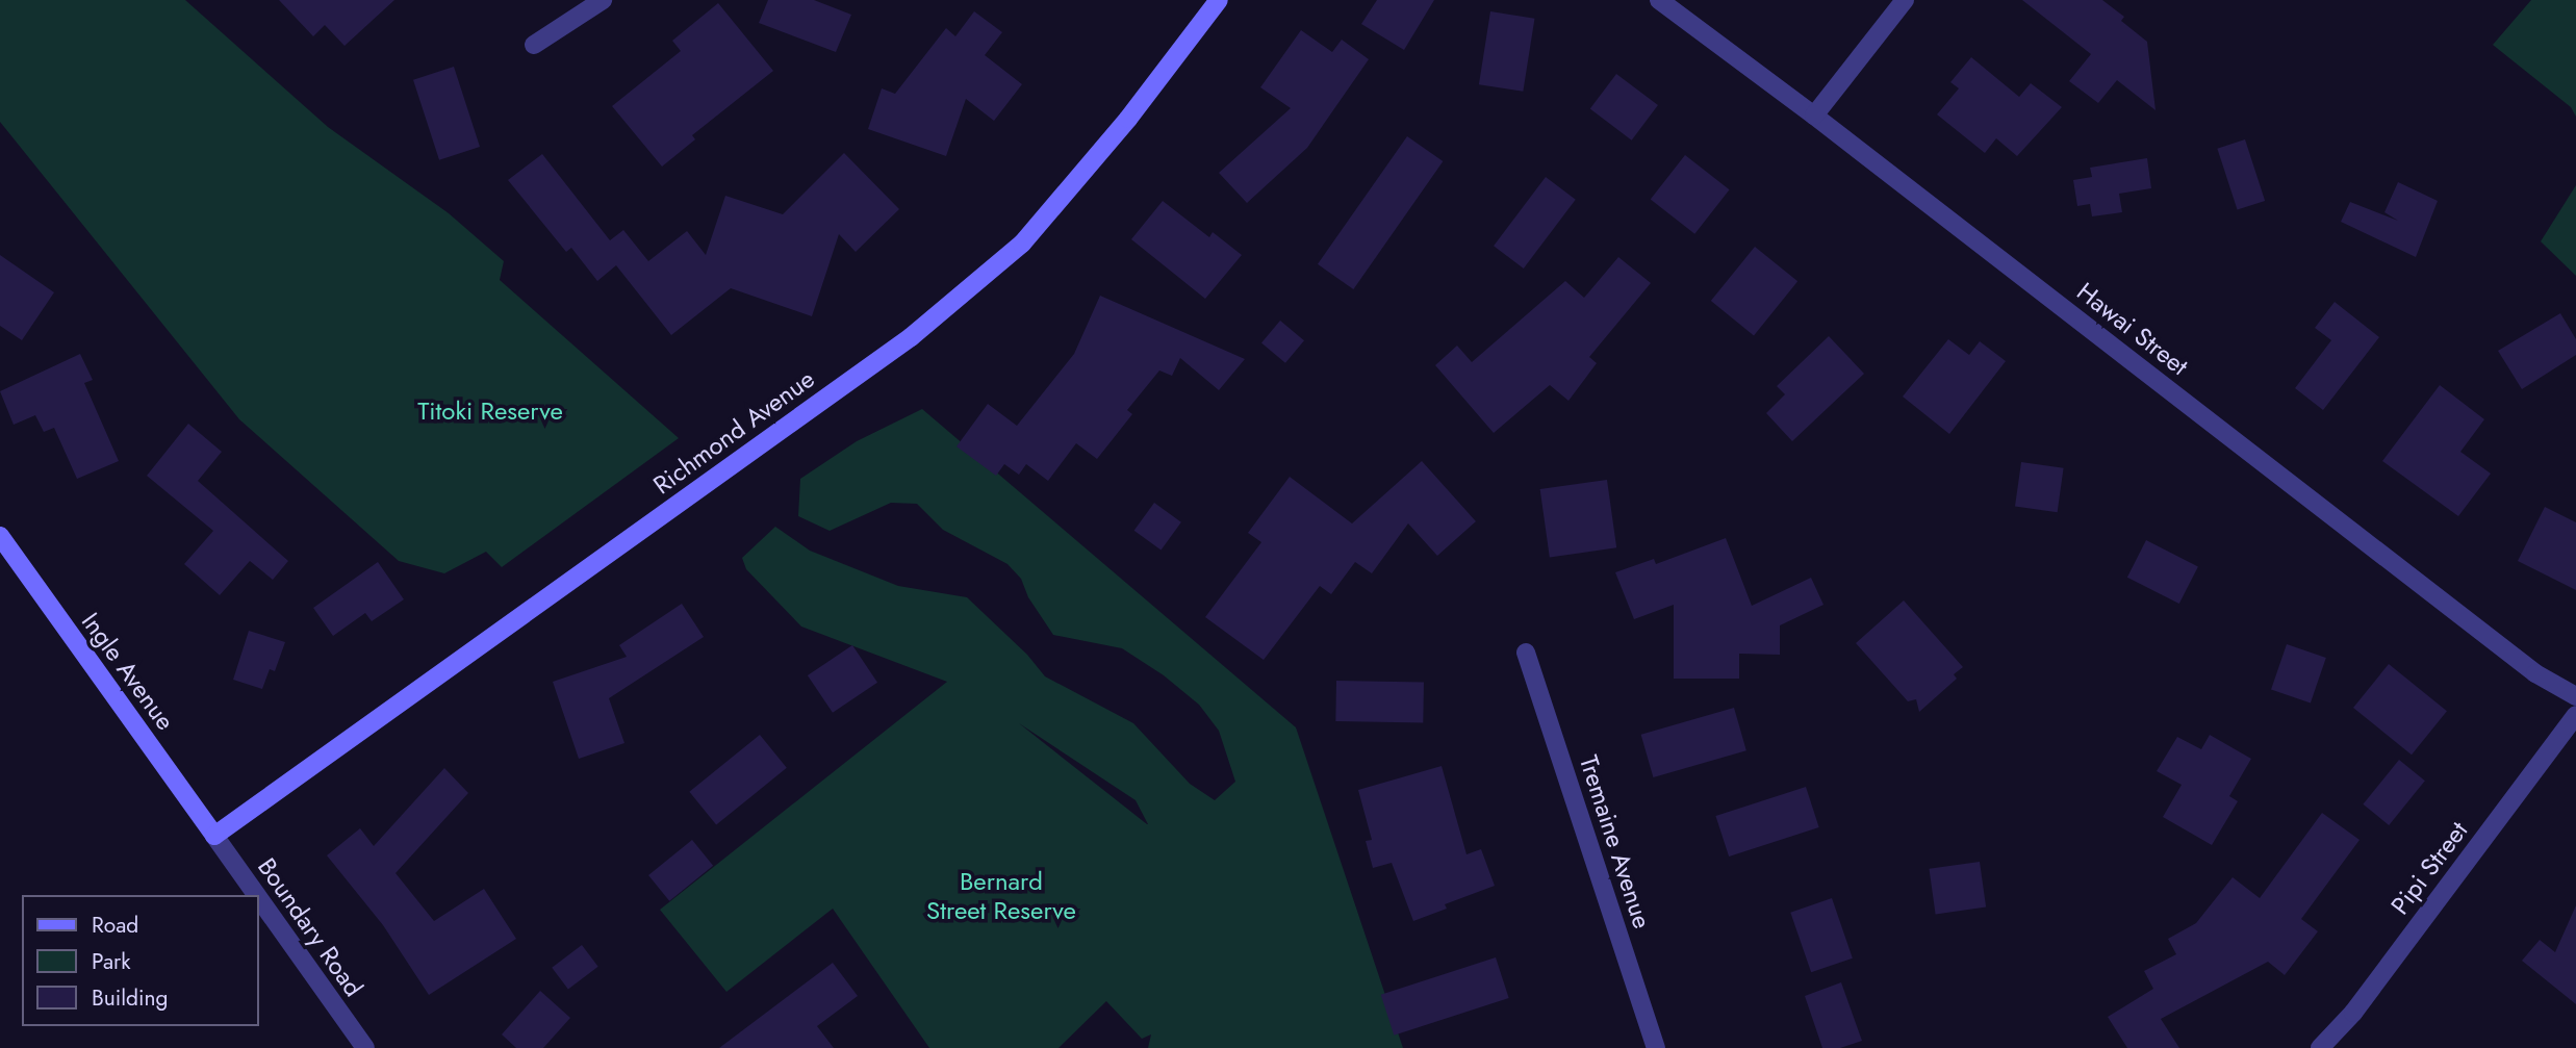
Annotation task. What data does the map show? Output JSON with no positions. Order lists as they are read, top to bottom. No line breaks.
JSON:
{"streets":{"street":["Hawai Street","Richmond Avenue","Ingle Avenue","Tremaine Avenue","Pipi Street","Boundary Road"]},"crossings":[["Richmond Avenue","Ingle Avenue"],["Richmond Avenue","Boundary Road"],["Ingle Avenue","Boundary Road"]],"parks":["Titoki Reserve","Bernard Street Reserve"],"legend":["Road","Park","Building"]}
